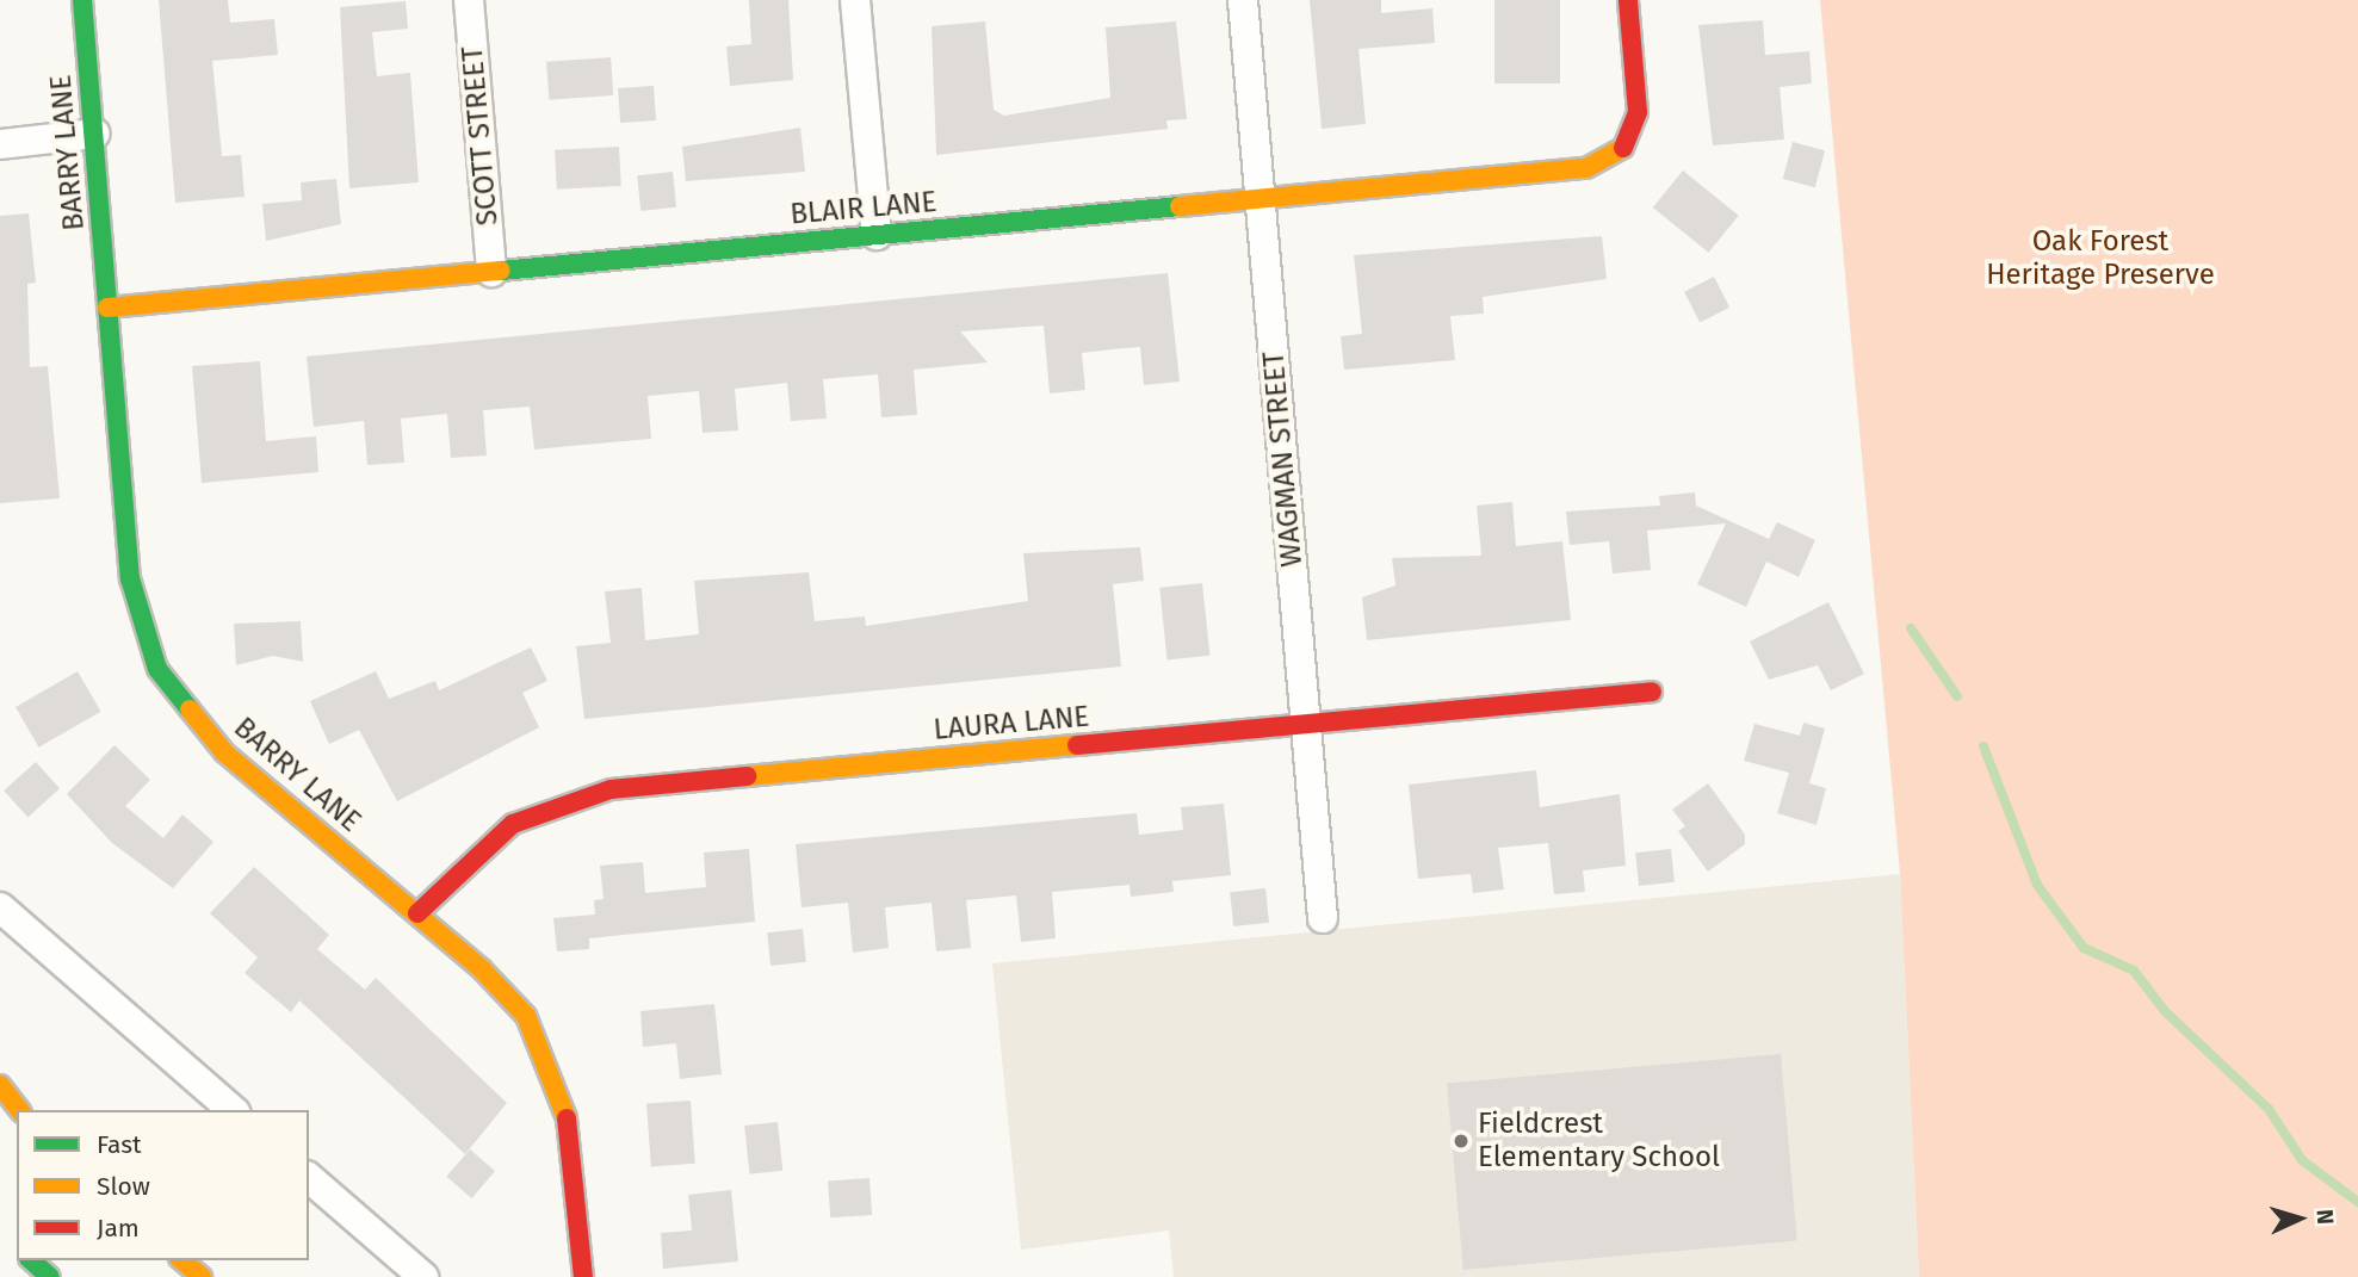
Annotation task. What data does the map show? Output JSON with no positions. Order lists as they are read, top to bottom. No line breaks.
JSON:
{"streets":{"main road":["BARRY LANE","BLAIR LANE","LAURA LANE"],"street":["SCOTT STREET","WAGMAN STREET"]},"crossings":[["SCOTT STREET","BLAIR LANE"],["BARRY LANE","BLAIR LANE"],["BARRY LANE","LAURA LANE"],["BLAIR LANE","WAGMAN STREET"],["WAGMAN STREET","LAURA LANE"]],"parks":["Oak Forest Heritage Preserve"],"places":["Fieldcrest Elementary School"],"legend":["Fast","Slow","Jam"],"north":"right"}
